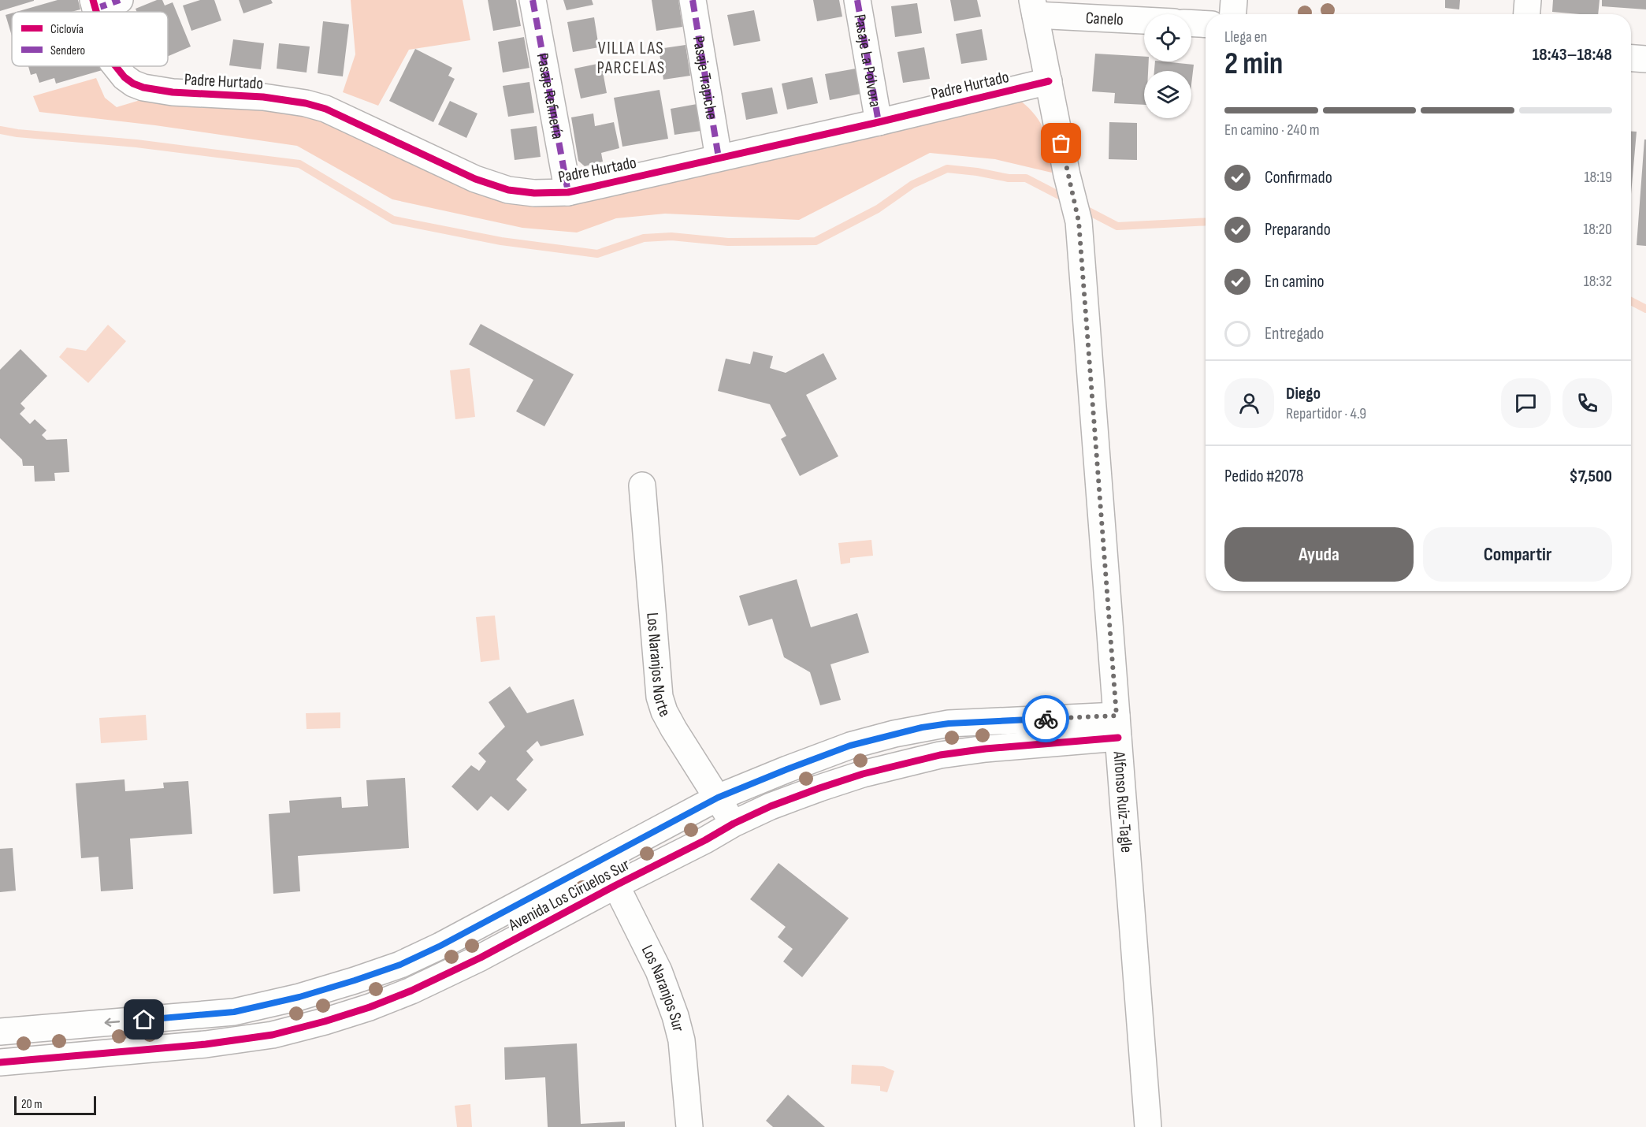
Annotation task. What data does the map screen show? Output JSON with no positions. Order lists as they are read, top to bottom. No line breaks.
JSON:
{"streets":{"street":["Canelo","Pasaje La Pólvora","Pasaje Trapiche","Padre Hurtado","Pasaje Refinería","Los Naranjos Norte","Alfonso Ruiz-Tagle","Avenida Los Ciruelos Sur","Los Naranjos Sur"]},"crossings":[["Canelo","Alfonso Ruiz-Tagle"],["Pasaje La Pólvora","Padre Hurtado"],["Pasaje Trapiche","Padre Hurtado"],["Padre Hurtado","Pasaje Refinería"],["Padre Hurtado","Alfonso Ruiz-Tagle"],["Los Naranjos Norte","Avenida Los Ciruelos Sur"],["Alfonso Ruiz-Tagle","Avenida Los Ciruelos Sur"],["Avenida Los Ciruelos Sur","Los Naranjos Sur"]],"districts":["VILLA LAS PARCELAS"],"legend":["Ciclovía","Sendero"],"scale_bar":"20 m","page":{"heading":["2 min","Llega en","18:43–18:48"],"panel":["Diego","Repartidor · 4.9","Pedido #2078","$7,500"],"bar":"En camino · 240 m","list":[["Confirmado","18:19"],["Preparando","18:20"],["En camino","18:32"],"Entregado"],"buttons":["Ayuda","Compartir"],"scale":"20 m"}}
